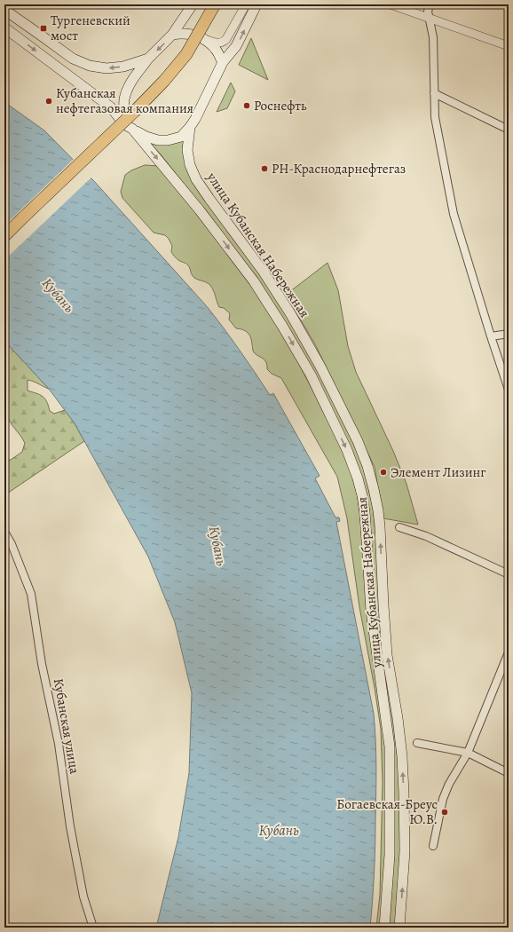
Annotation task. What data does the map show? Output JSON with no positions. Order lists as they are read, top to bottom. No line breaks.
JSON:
{"streets":{"main road":["улица Кубанская Набережная"],"street":["Кубанская улица"]},"water":["Кубань"],"places":{"transit":["Тургеневский мост"],"other":["Кубанская нефтегазовая компания","Роснефть","РН-Краснодарнефтегаз","Элемент Лизинг","Богаевская-Бреус Ю.В."]}}
